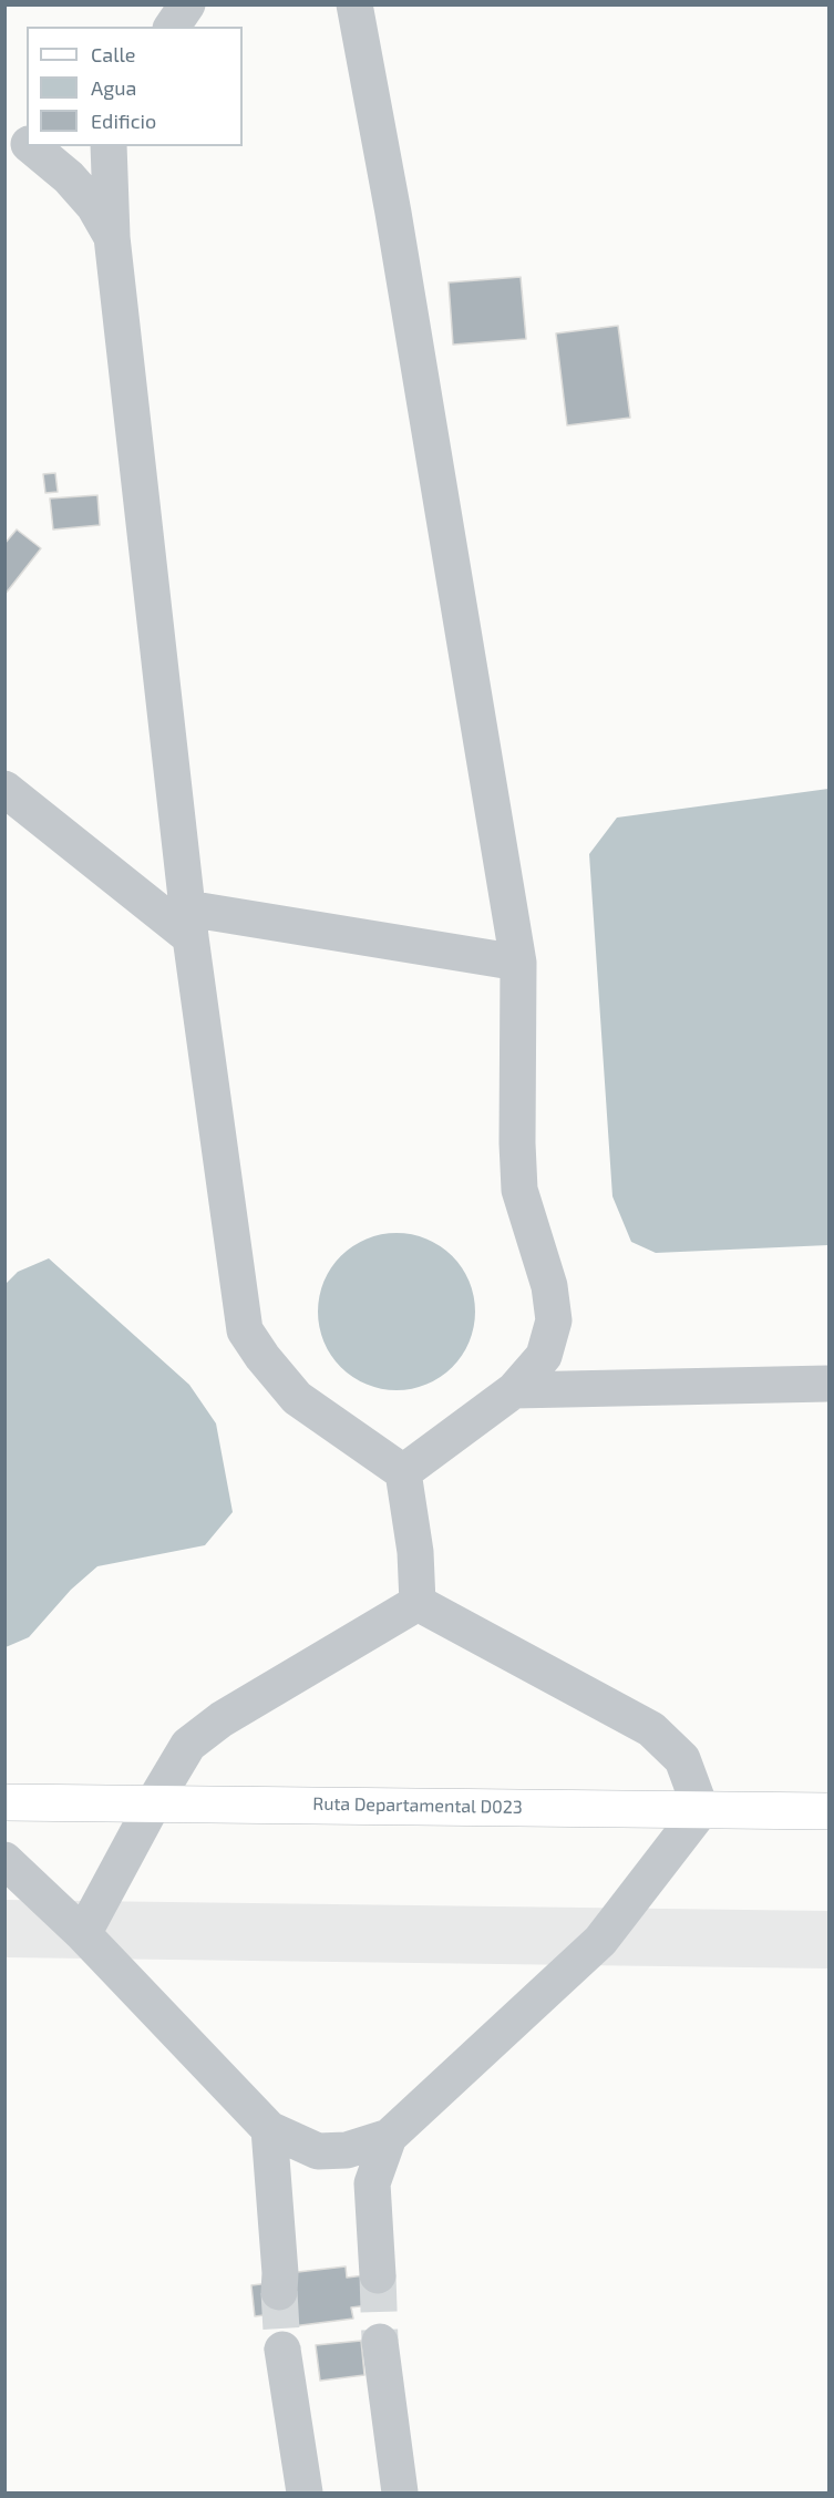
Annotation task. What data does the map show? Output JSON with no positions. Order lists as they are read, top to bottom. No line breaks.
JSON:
{"streets":{"main road":["Ruta Departamental D023"]},"legend":["Calle","Agua","Edificio"]}
